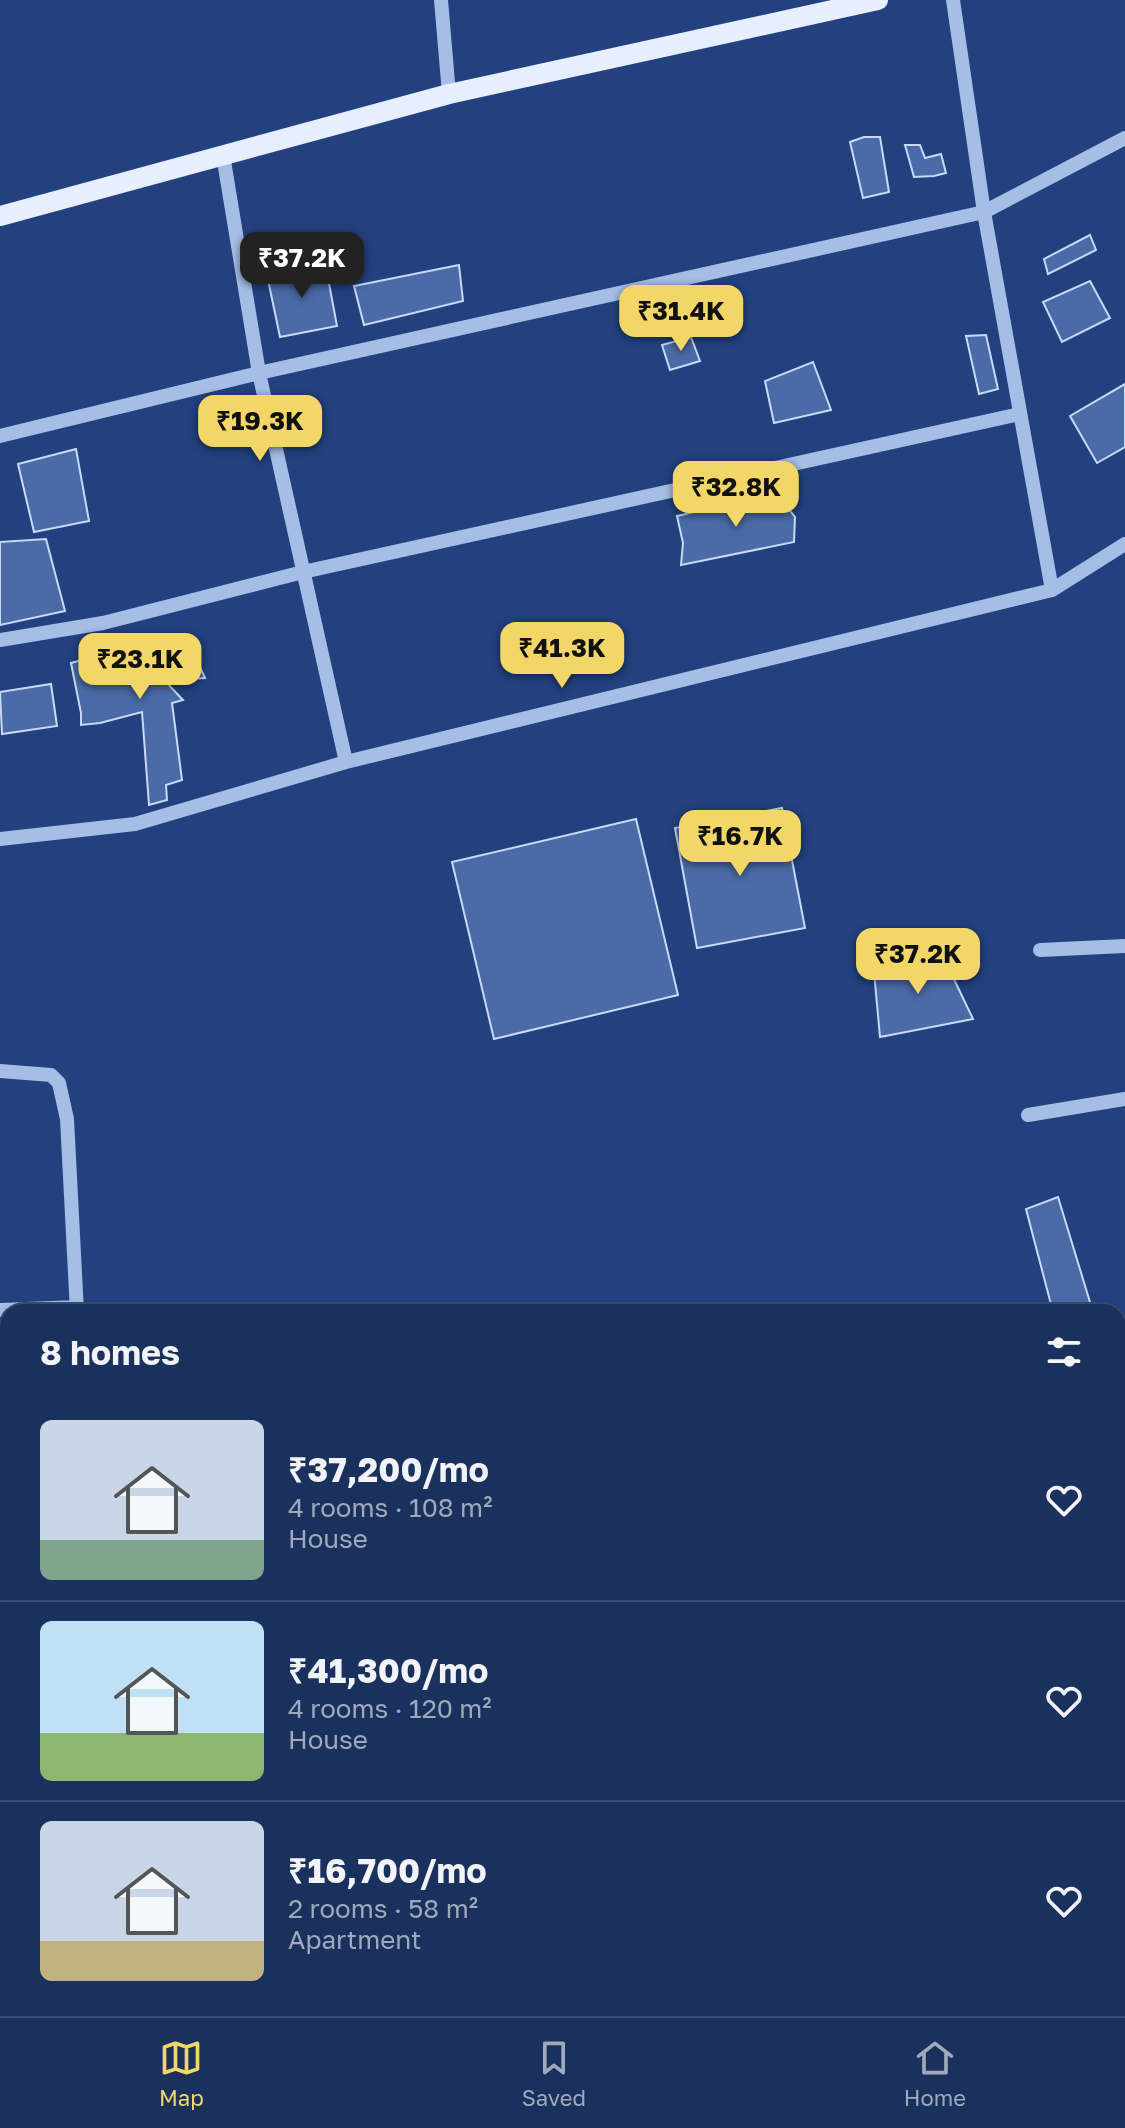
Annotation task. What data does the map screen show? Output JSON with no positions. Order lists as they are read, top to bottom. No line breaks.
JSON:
{"page":{"price":["₹37.2K","₹31.4K","₹19.3K","₹32.8K","₹41.3K","₹23.1K","₹16.7K","₹37.2K"],"heading":"8 homes","list":[{"name":"₹37,200/mo","note":"4 rooms · 108 m² · House"},{"name":"₹41,300/mo","note":"4 rooms · 120 m² · House"},{"name":"₹16,700/mo","note":"2 rooms · 58 m² · Apartment"}],"tabs":["Map","Saved","Home"]}}
